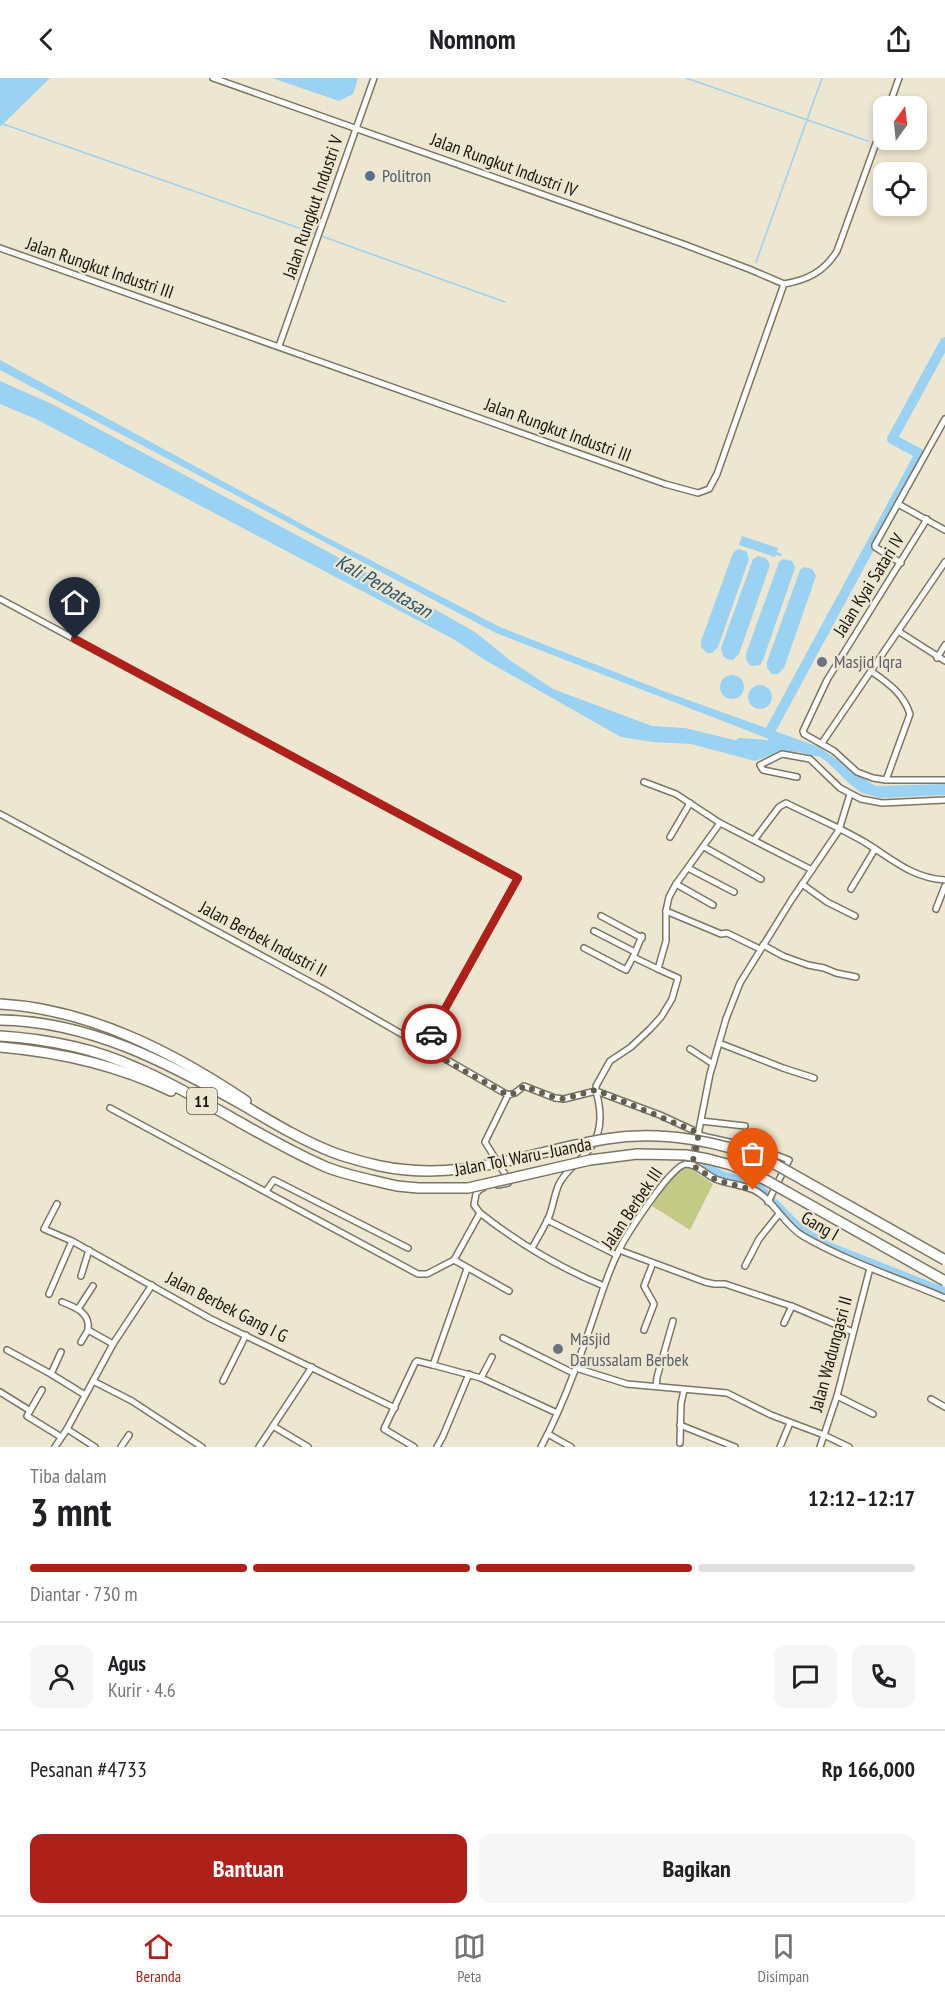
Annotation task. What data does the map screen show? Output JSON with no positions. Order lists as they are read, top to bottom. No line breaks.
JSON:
{"streets":{"highway":["11","Jalan Tol Waru–Juanda"],"street":["Jalan Rungkut Industri IV","Jalan Rungkut Industri V","Jalan Rungkut Industri III","Jalan Kyai Satari IV","Jalan Berbek Industri II","Jalan Berbek III","Gang I","Jalan Berbek Gang I G","Jalan Wadungasri II"]},"crossings":[["Jalan Rungkut Industri IV","Jalan Rungkut Industri V"],["Jalan Rungkut Industri IV","Jalan Rungkut Industri III"],["Jalan Rungkut Industri V","Jalan Rungkut Industri III"],["Jalan Berbek III","Gang I"],["Gang I","Jalan Wadungasri II"]],"water":["Kali Perbatasan"],"places":["Politron","Masjid Iqra","Masjid Darussalam Berbek"],"north":"top","page":{"header":"Nomnom","heading":["3 mnt","Tiba dalam","12:12–12:17"],"panel":["Agus","Kurir · 4.6","Pesanan #4733","Rp 166,000"],"bar":"Diantar · 730 m","buttons":["Bantuan","Bagikan"],"tabs":["Beranda","Peta","Disimpan"]}}
